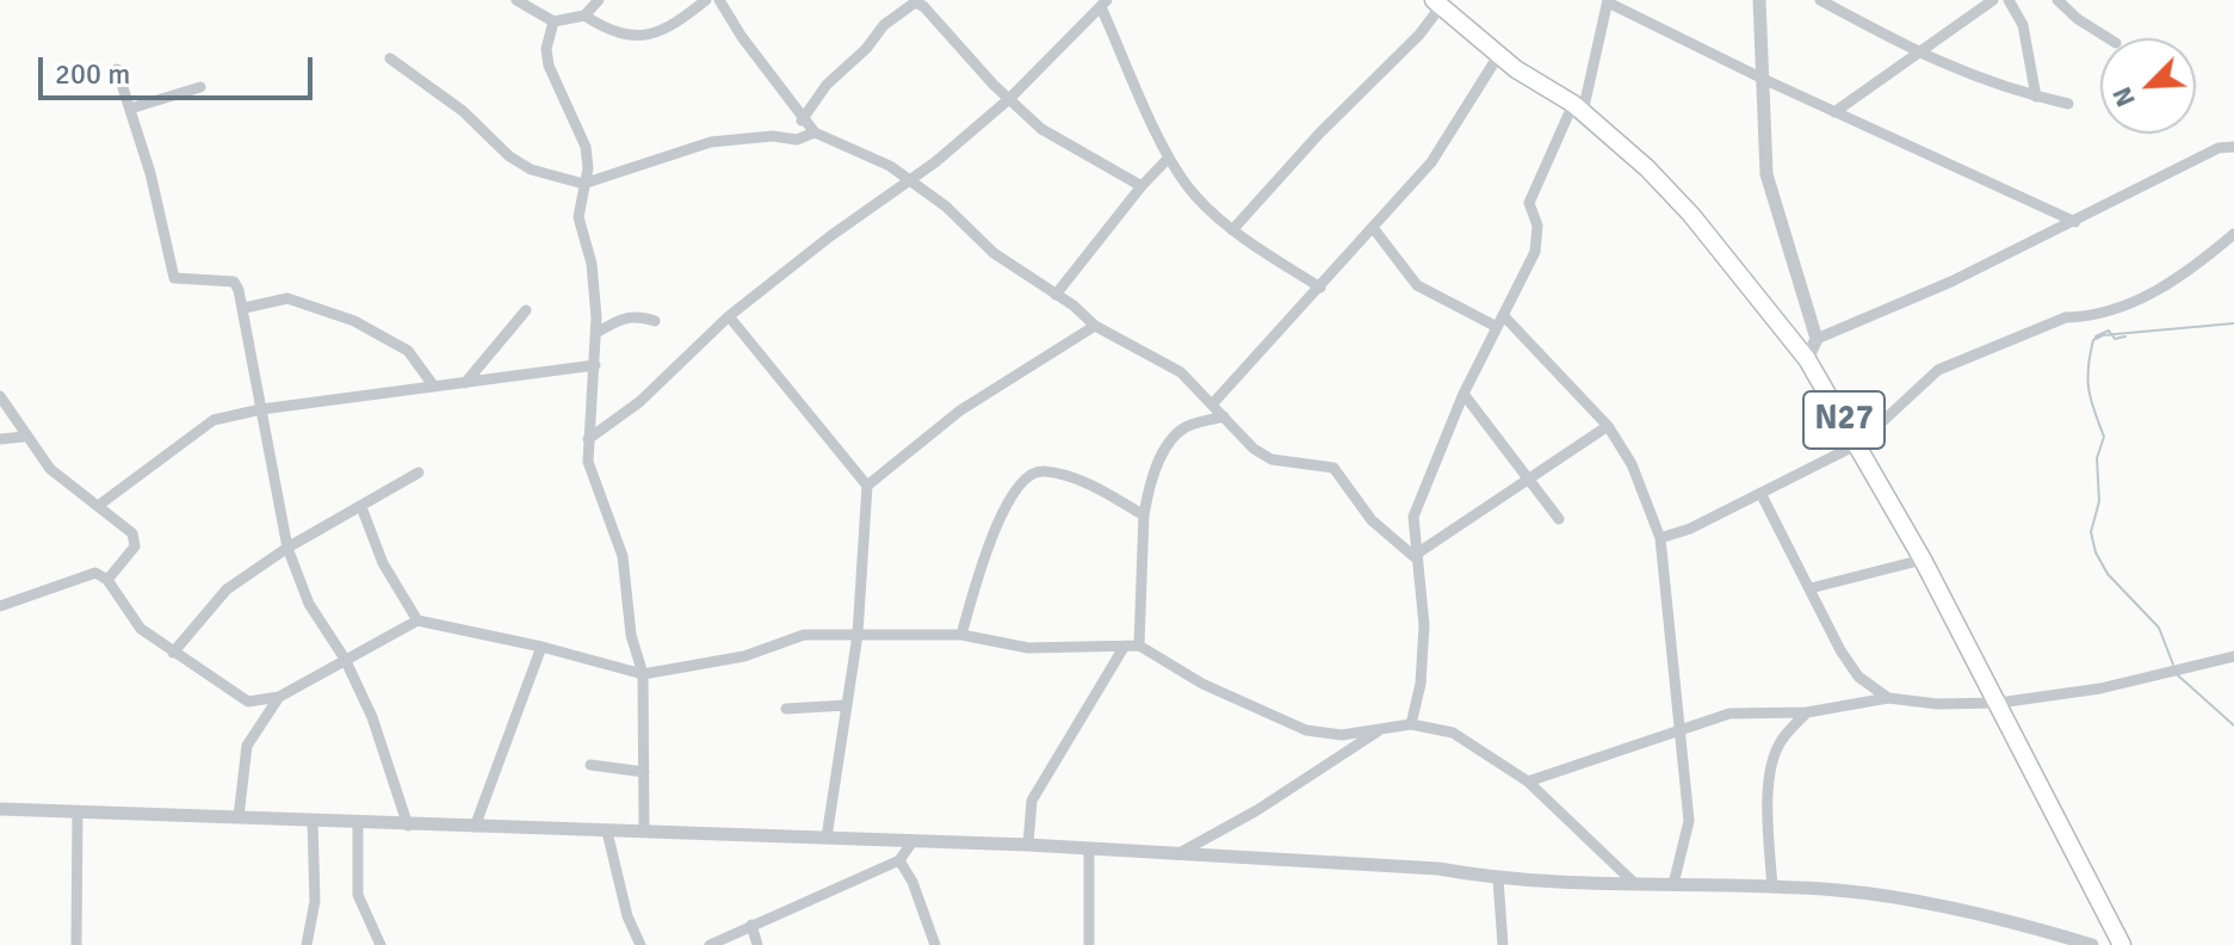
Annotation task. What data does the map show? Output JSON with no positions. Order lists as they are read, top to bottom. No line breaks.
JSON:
{"streets":{"main road":["N27"]},"scale_bar":"200 m","north":"bottom left"}
